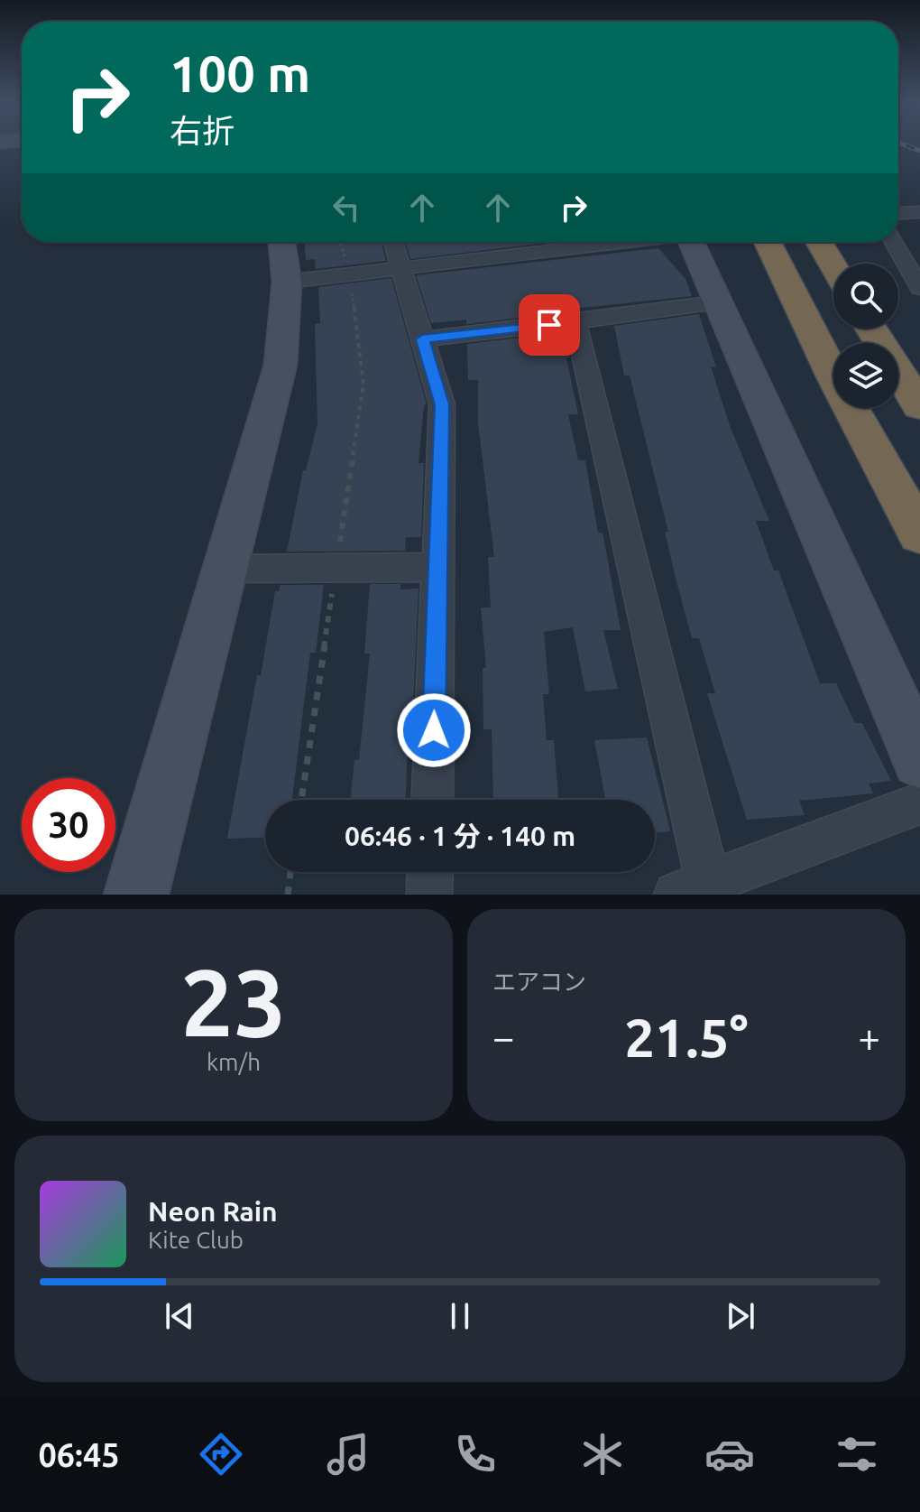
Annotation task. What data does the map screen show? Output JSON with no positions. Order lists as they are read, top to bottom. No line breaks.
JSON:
{"page":{"turn":["100 m","右折"],"limit":"30","trip":"06:46 · 1 分 · 140 m","tile":[["23","km/h"],"エアコン"],"heat":["−","21.5°","+"],"song":["Neon Rain","Kite Club"],"tabs":"06:45"}}
